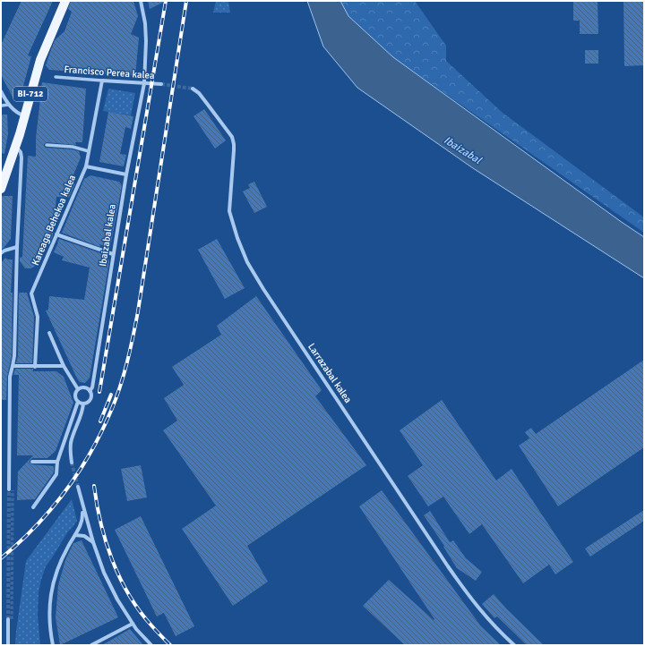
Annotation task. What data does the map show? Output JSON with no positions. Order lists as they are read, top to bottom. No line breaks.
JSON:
{"streets":{"main road":["BI-712"],"street":["Francisco Perea kalea","Kareaga Behekoa kalea","Ibaizabal kalea","Larrazabal kalea"]},"crossings":[["Francisco Perea kalea","Kareaga Behekoa kalea"],["Francisco Perea kalea","Ibaizabal kalea"]],"water":["Ibaizabal"]}
